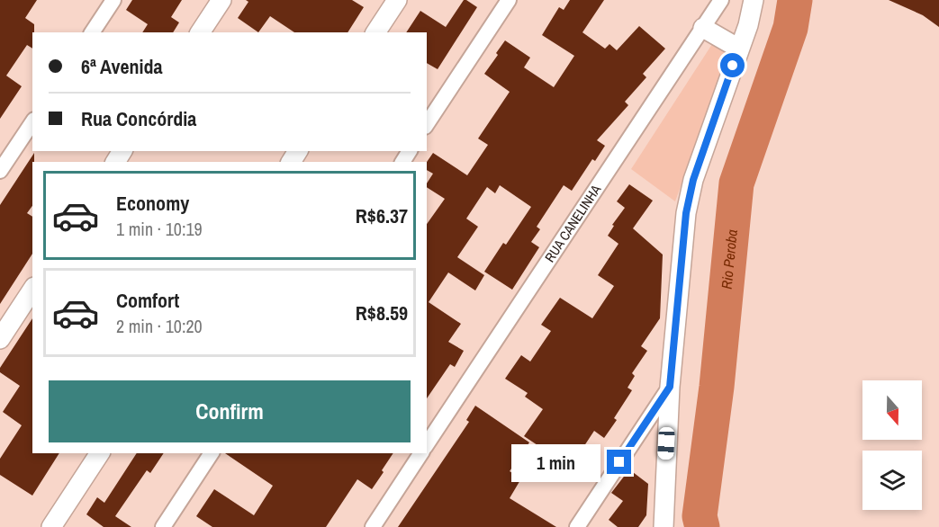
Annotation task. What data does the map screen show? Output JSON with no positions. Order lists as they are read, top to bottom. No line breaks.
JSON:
{"streets":{"street":["RUA CANELINHA"]},"water":["Rio Peroba"],"north":"bottom","page":{"banner":["6ª Avenida","Rua Concórdia"],"list":[{"name":"Economy","note":"1 min · 10:19","value":"R$6.37"},{"name":"Comfort","note":"2 min · 10:20","value":"R$8.59"}],"buttons":"Confirm","bubble":"1 min"}}
